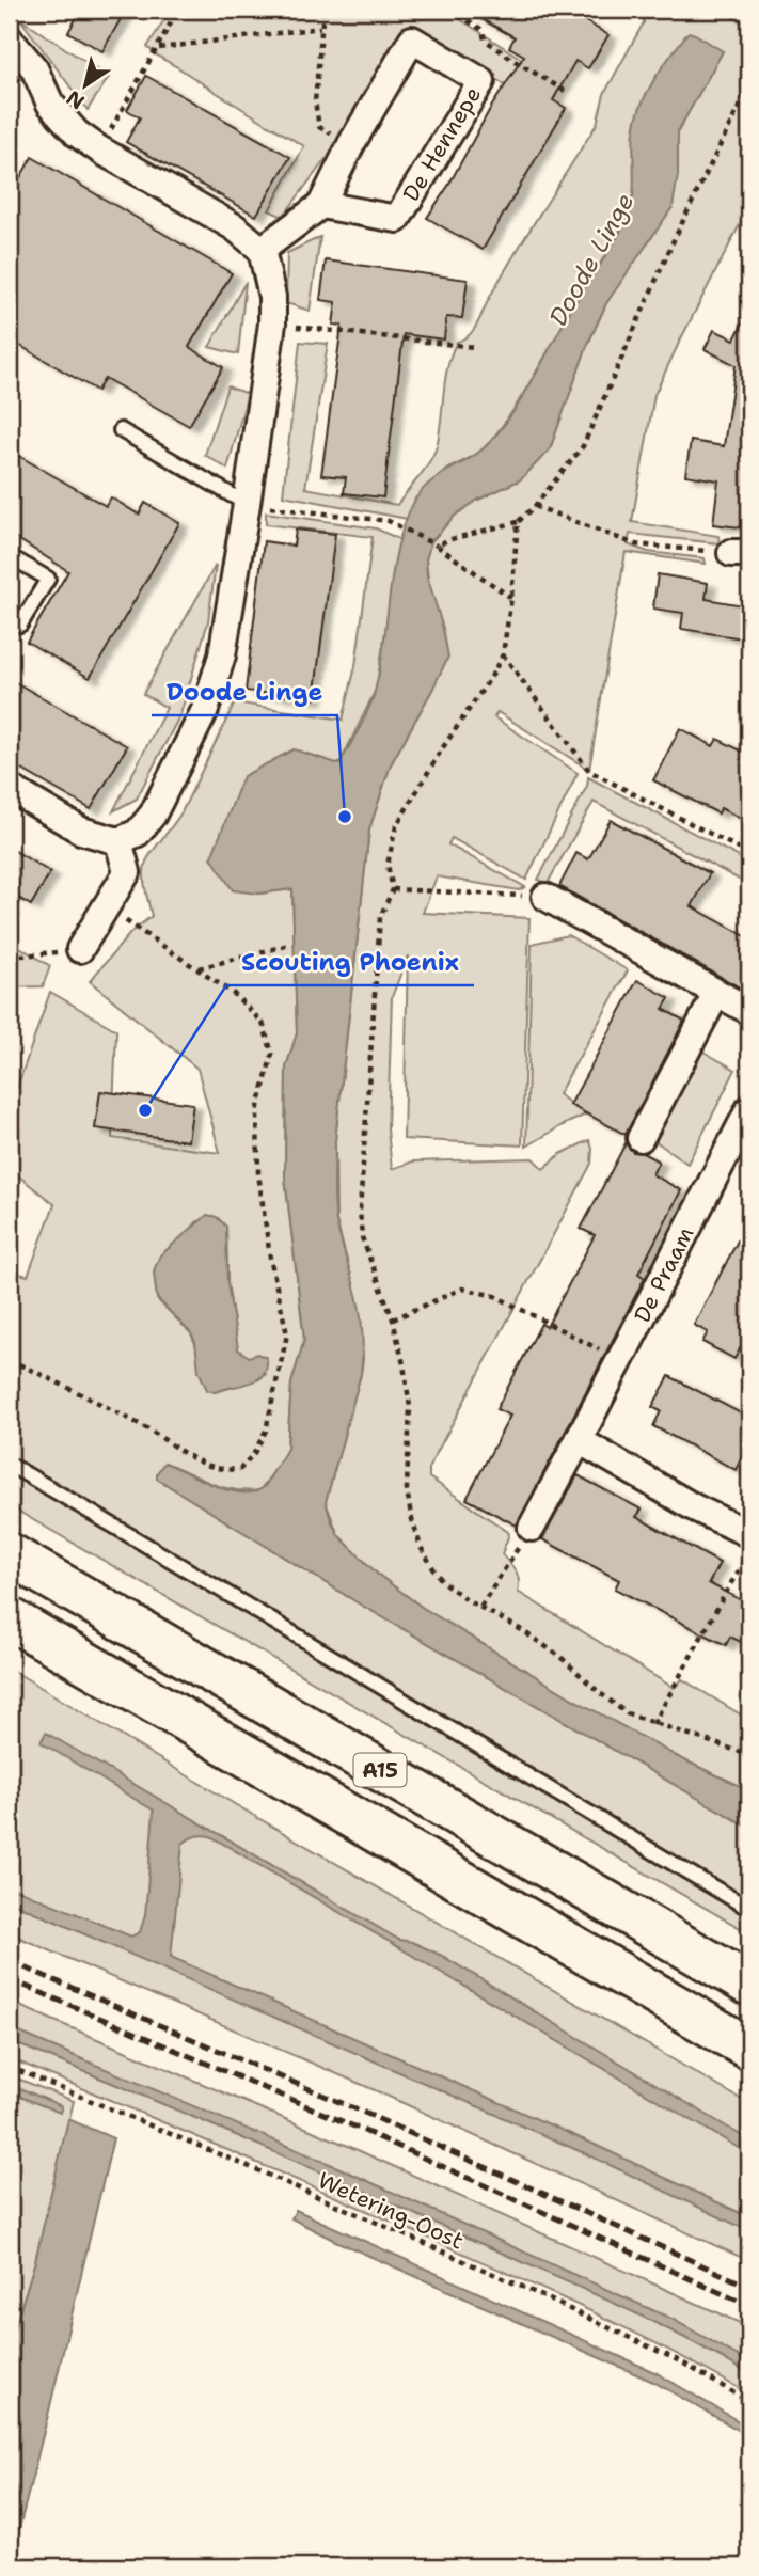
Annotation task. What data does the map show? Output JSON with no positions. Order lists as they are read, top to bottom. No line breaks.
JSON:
{"streets":{"highway":["A15"],"street":["De Hennepe","De Praam"],"path":["Wetering-Oost"]},"water":["Doode Linge"],"places":["Doode Linge","Scouting Phoenix"],"north":"bottom left"}
